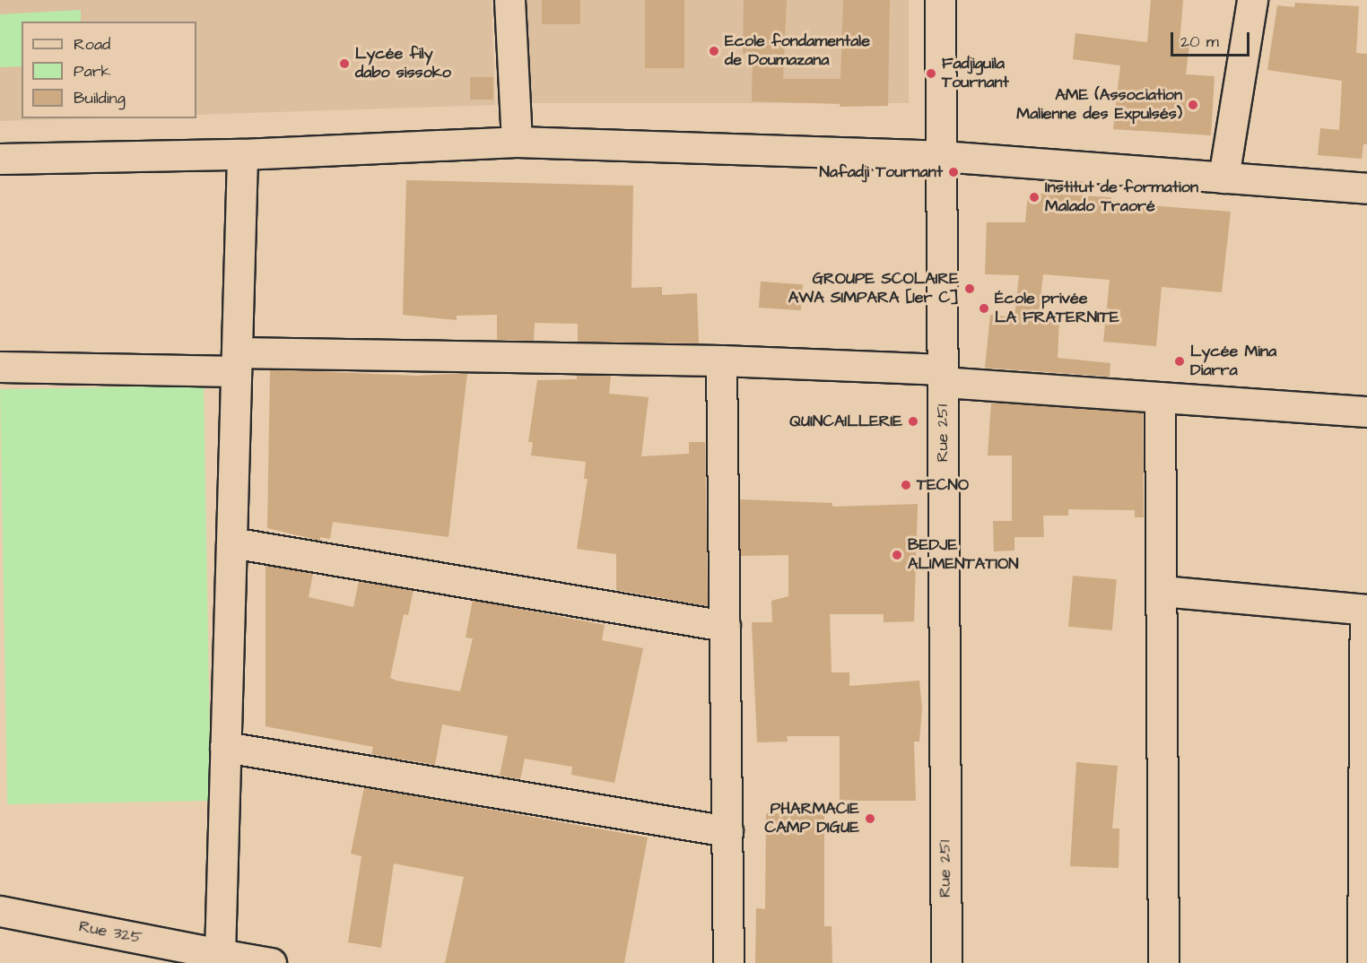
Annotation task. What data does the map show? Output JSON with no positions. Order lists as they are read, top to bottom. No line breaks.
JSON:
{"streets":{"street":["Rue 251","Rue 325"]},"places":["Ecole fondamentale de Doumazana","Lycée fily dabo sissoko","Fadjiguila Tournant","AME (Association Malienne des Expulsés)","Nafadji Tournant","Institut de formation Malado Traoré","GROUPE SCOLAIRE AWA SIMPARA [1er C]","École privée LA FRATERNITE","Lycée Mina Diarra","QUINCAILLERIE","TECNO","BEDJE ALIMENTATION","PHARMACIE CAMP DIGUE"],"legend":["Road","Park","Building"],"scale_bar":"20 m"}
